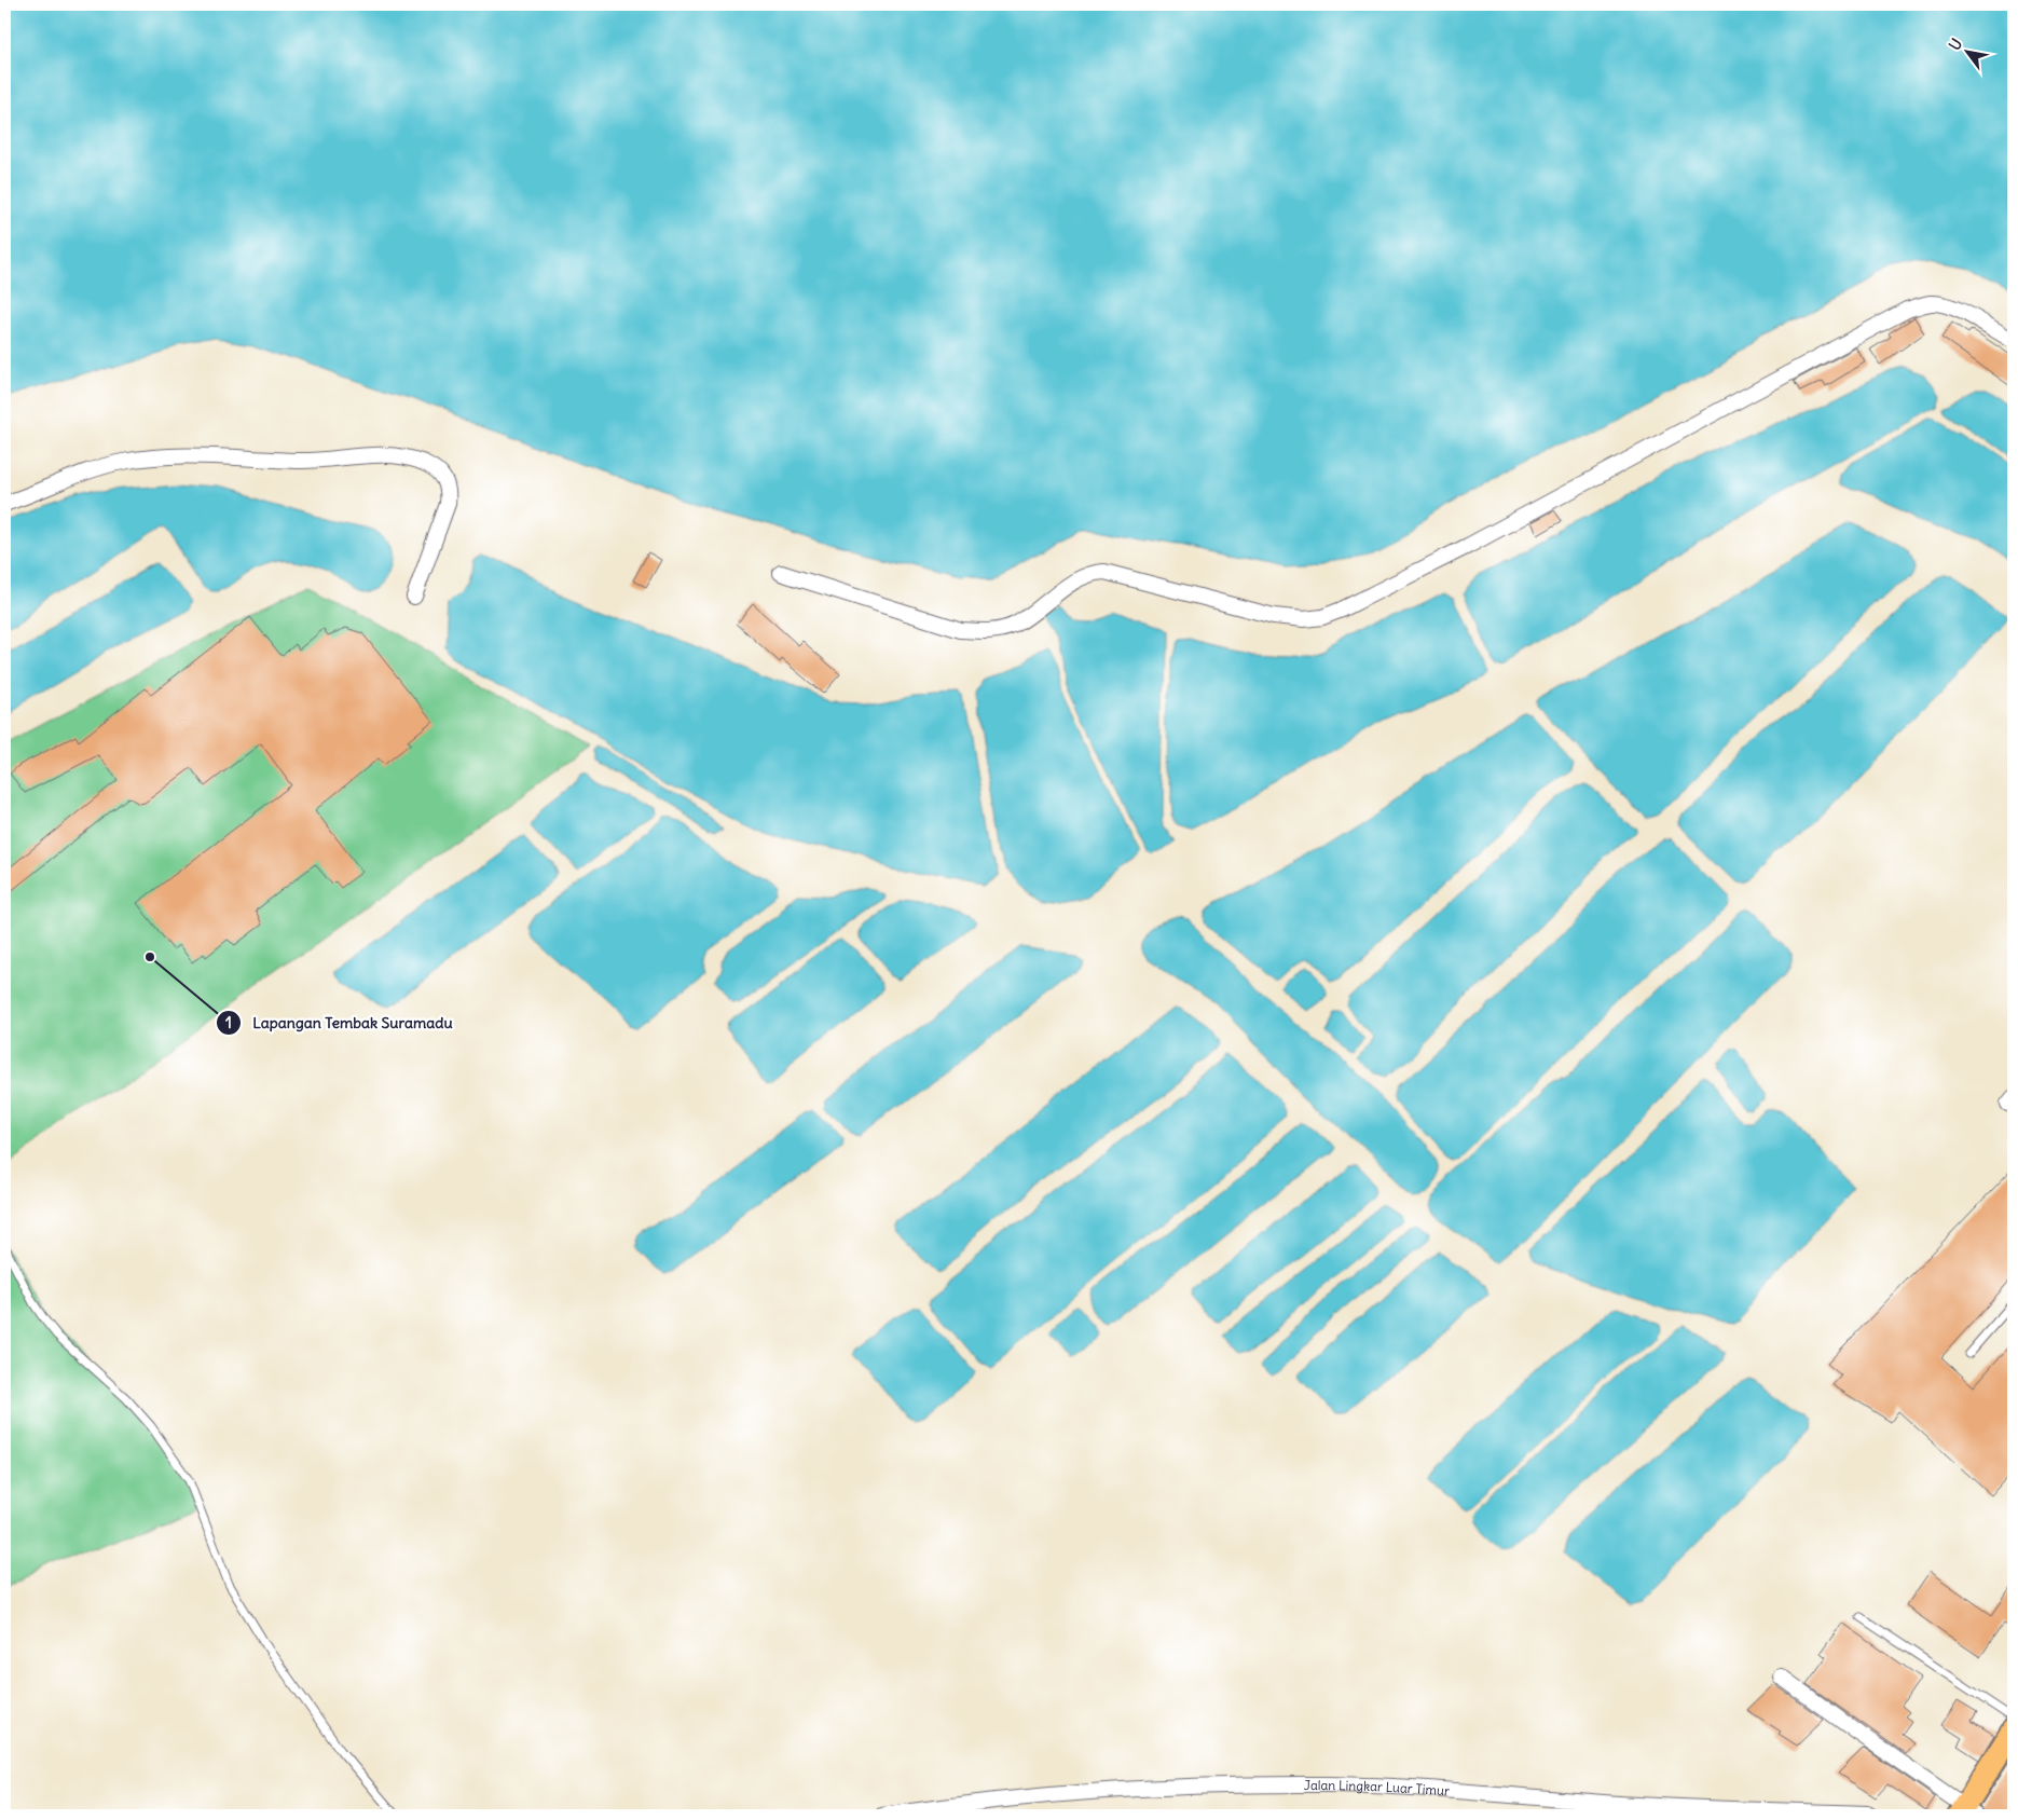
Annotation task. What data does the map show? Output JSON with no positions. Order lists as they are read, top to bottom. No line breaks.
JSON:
{"streets":{"street":["Jalan Lingkar Luar Timur"]},"places":["Lapangan Tembak Suramadu"],"north":"top left"}
